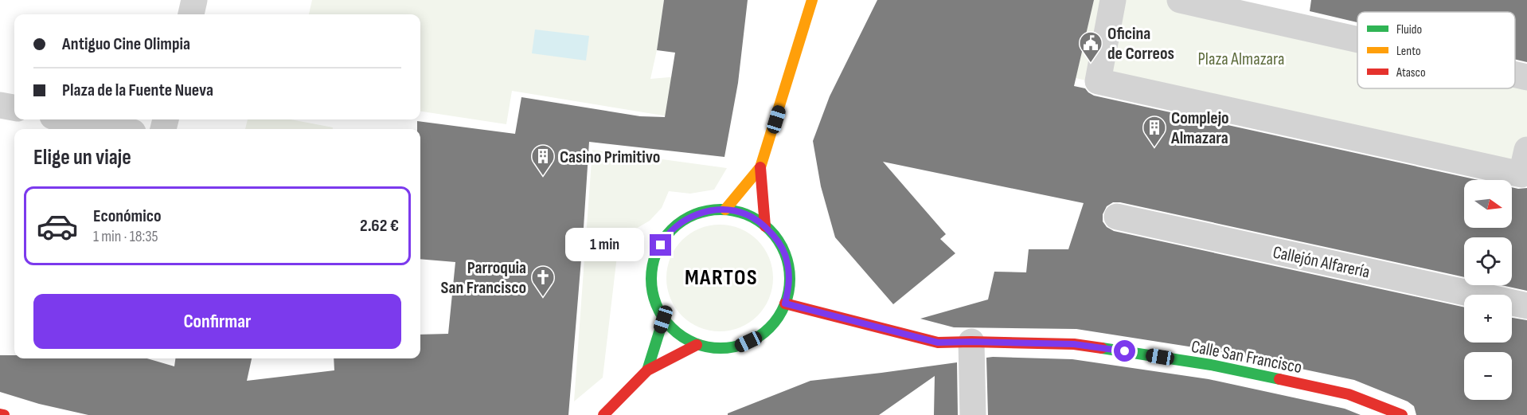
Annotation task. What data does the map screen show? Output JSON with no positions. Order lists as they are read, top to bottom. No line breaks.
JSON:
{"streets":{"street":["Callejón Alfarería","Calle San Francisco"]},"districts":["MARTOS"],"parks":["Plaza Almazara"],"places":{"public building":["Oficina de Correos"],"building":["Complejo Almazara","Casino Primitivo"],"church":["Parroquia San Francisco"]},"legend":["Fluido","Lento","Atasco"],"north":"right","page":{"banner":["Antiguo Cine Olimpia","Plaza de la Fuente Nueva"],"heading":"Elige un viaje","map_buttons":["+","−"],"list":[{"name":"Económico","note":"1 min · 18:35","value":"2.62 €"}],"bubble":"1 min","buttons":"Confirmar"}}
